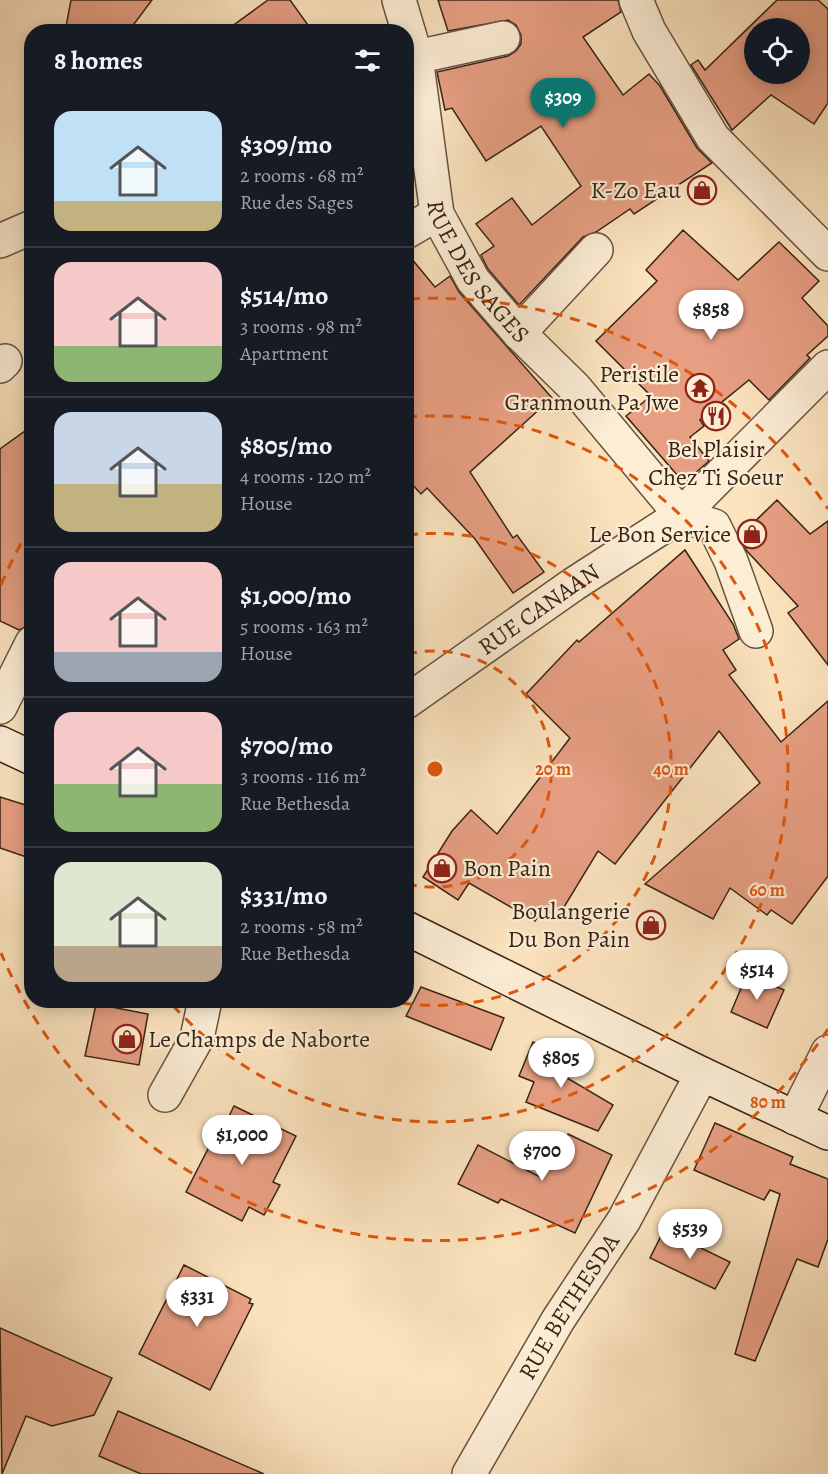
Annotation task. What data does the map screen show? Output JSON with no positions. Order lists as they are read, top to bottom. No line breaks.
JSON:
{"streets":{"street":["RUE DES SAGES","RUE CANAAN","RUE BETHESDA"]},"crossings":[["RUE DES SAGES","RUE CANAAN"]],"places":{"shop":["K-Zo Eau","Le Bon Service","Bon Pain","Boulangerie Du Bon Pain","Le Champs de Naborte"],"temple":["Peristile Granmoun Pa Jwe"],"restaurant":["Bel Plaisir Chez Ti Soeur"]},"page":{"heading":"8 homes","price":["$309","$858","$514","$805","$1,000","$700","$539","$331"],"list":[{"name":"$309/mo","note":"2 rooms · 68 m² · Rue des Sages"},{"name":"$514/mo","note":"3 rooms · 98 m² · Apartment"},{"name":"$805/mo","note":"4 rooms · 120 m² · House"},{"name":"$1,000/mo","note":"5 rooms · 163 m² · House"},{"name":"$700/mo","note":"3 rooms · 116 m² · Rue Bethesda"},{"name":"$331/mo","note":"2 rooms · 58 m² · Rue Bethesda"}]},"rings":["20 m","40 m","60 m","80 m"]}
